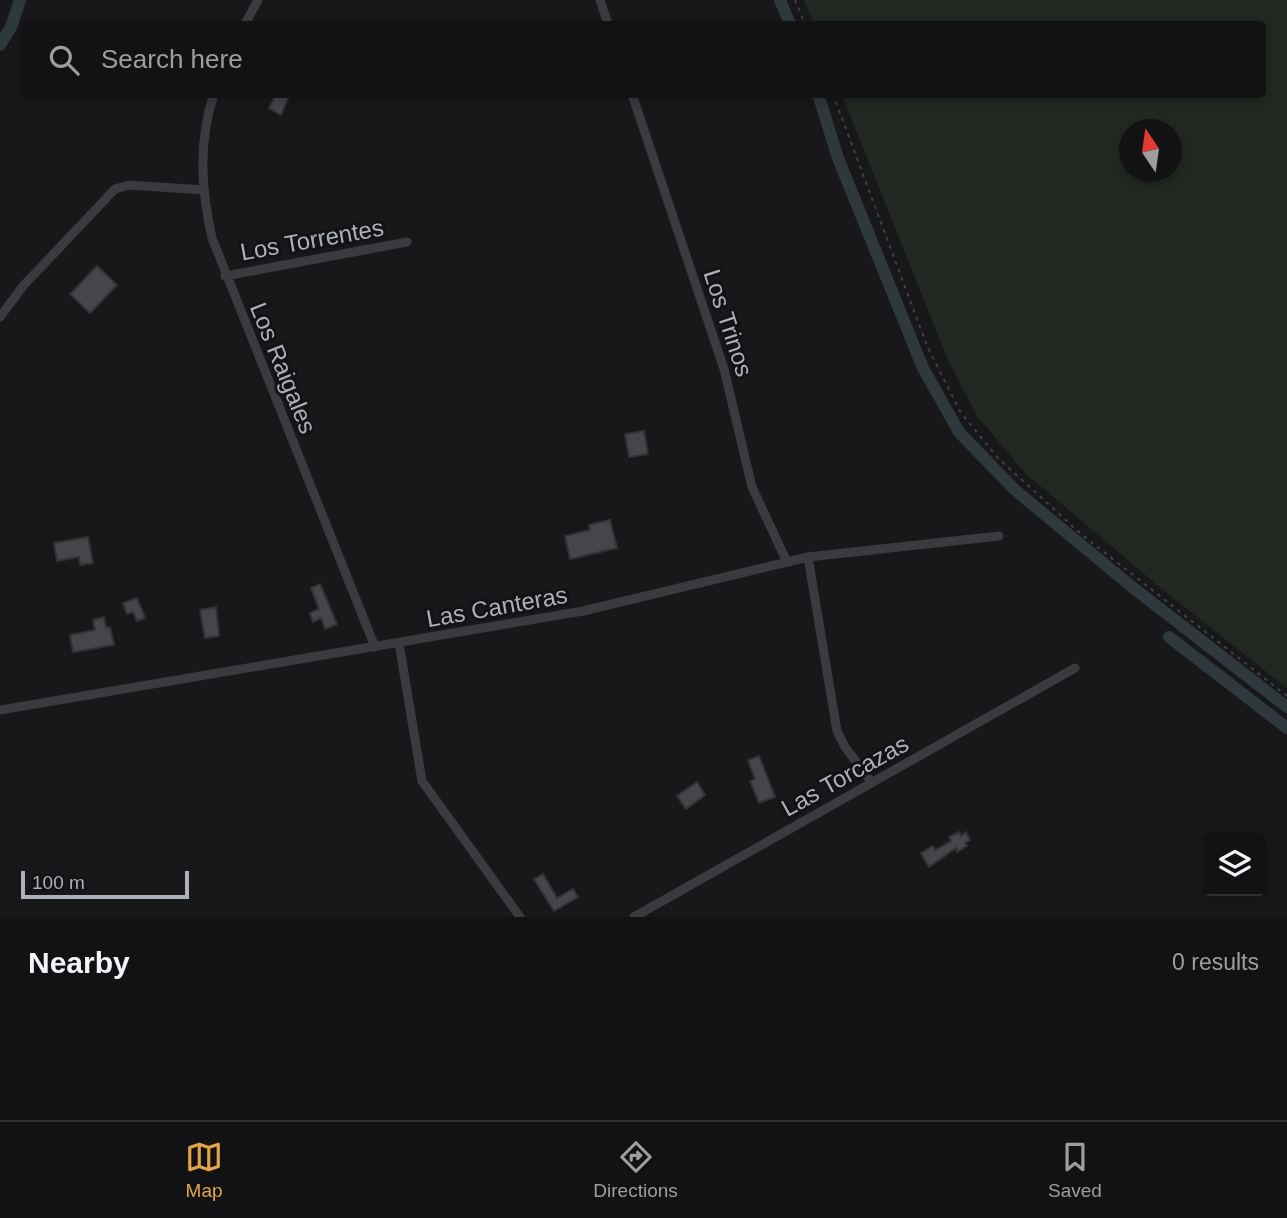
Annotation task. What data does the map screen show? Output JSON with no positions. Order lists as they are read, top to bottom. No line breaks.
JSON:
{"streets":{"street":["Los Torrentes","Los Trinos","Los Raigales","Las Canteras","Las Torcazas"]},"crossings":[["Los Torrentes","Los Raigales"],["Los Trinos","Las Canteras"],["Los Raigales","Las Canteras"]],"scale_bar":"100 m","north":"top","page":{"search":"Search here","scale":"100 m","heading":["Nearby","0 results"],"nav":["Map","Directions","Saved"]}}
